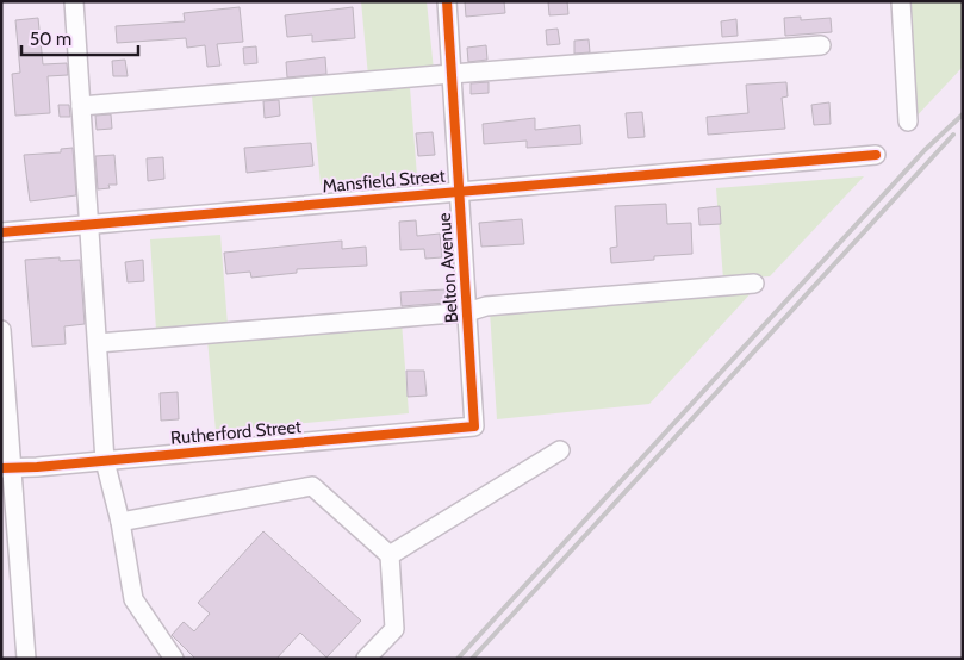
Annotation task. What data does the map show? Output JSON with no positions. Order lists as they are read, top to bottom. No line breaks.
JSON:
{"streets":{"street":["Mansfield Street","Belton Avenue","Rutherford Street"]},"crossings":[["Mansfield Street","Belton Avenue"],["Belton Avenue","Rutherford Street"]],"scale_bar":"50 m"}
